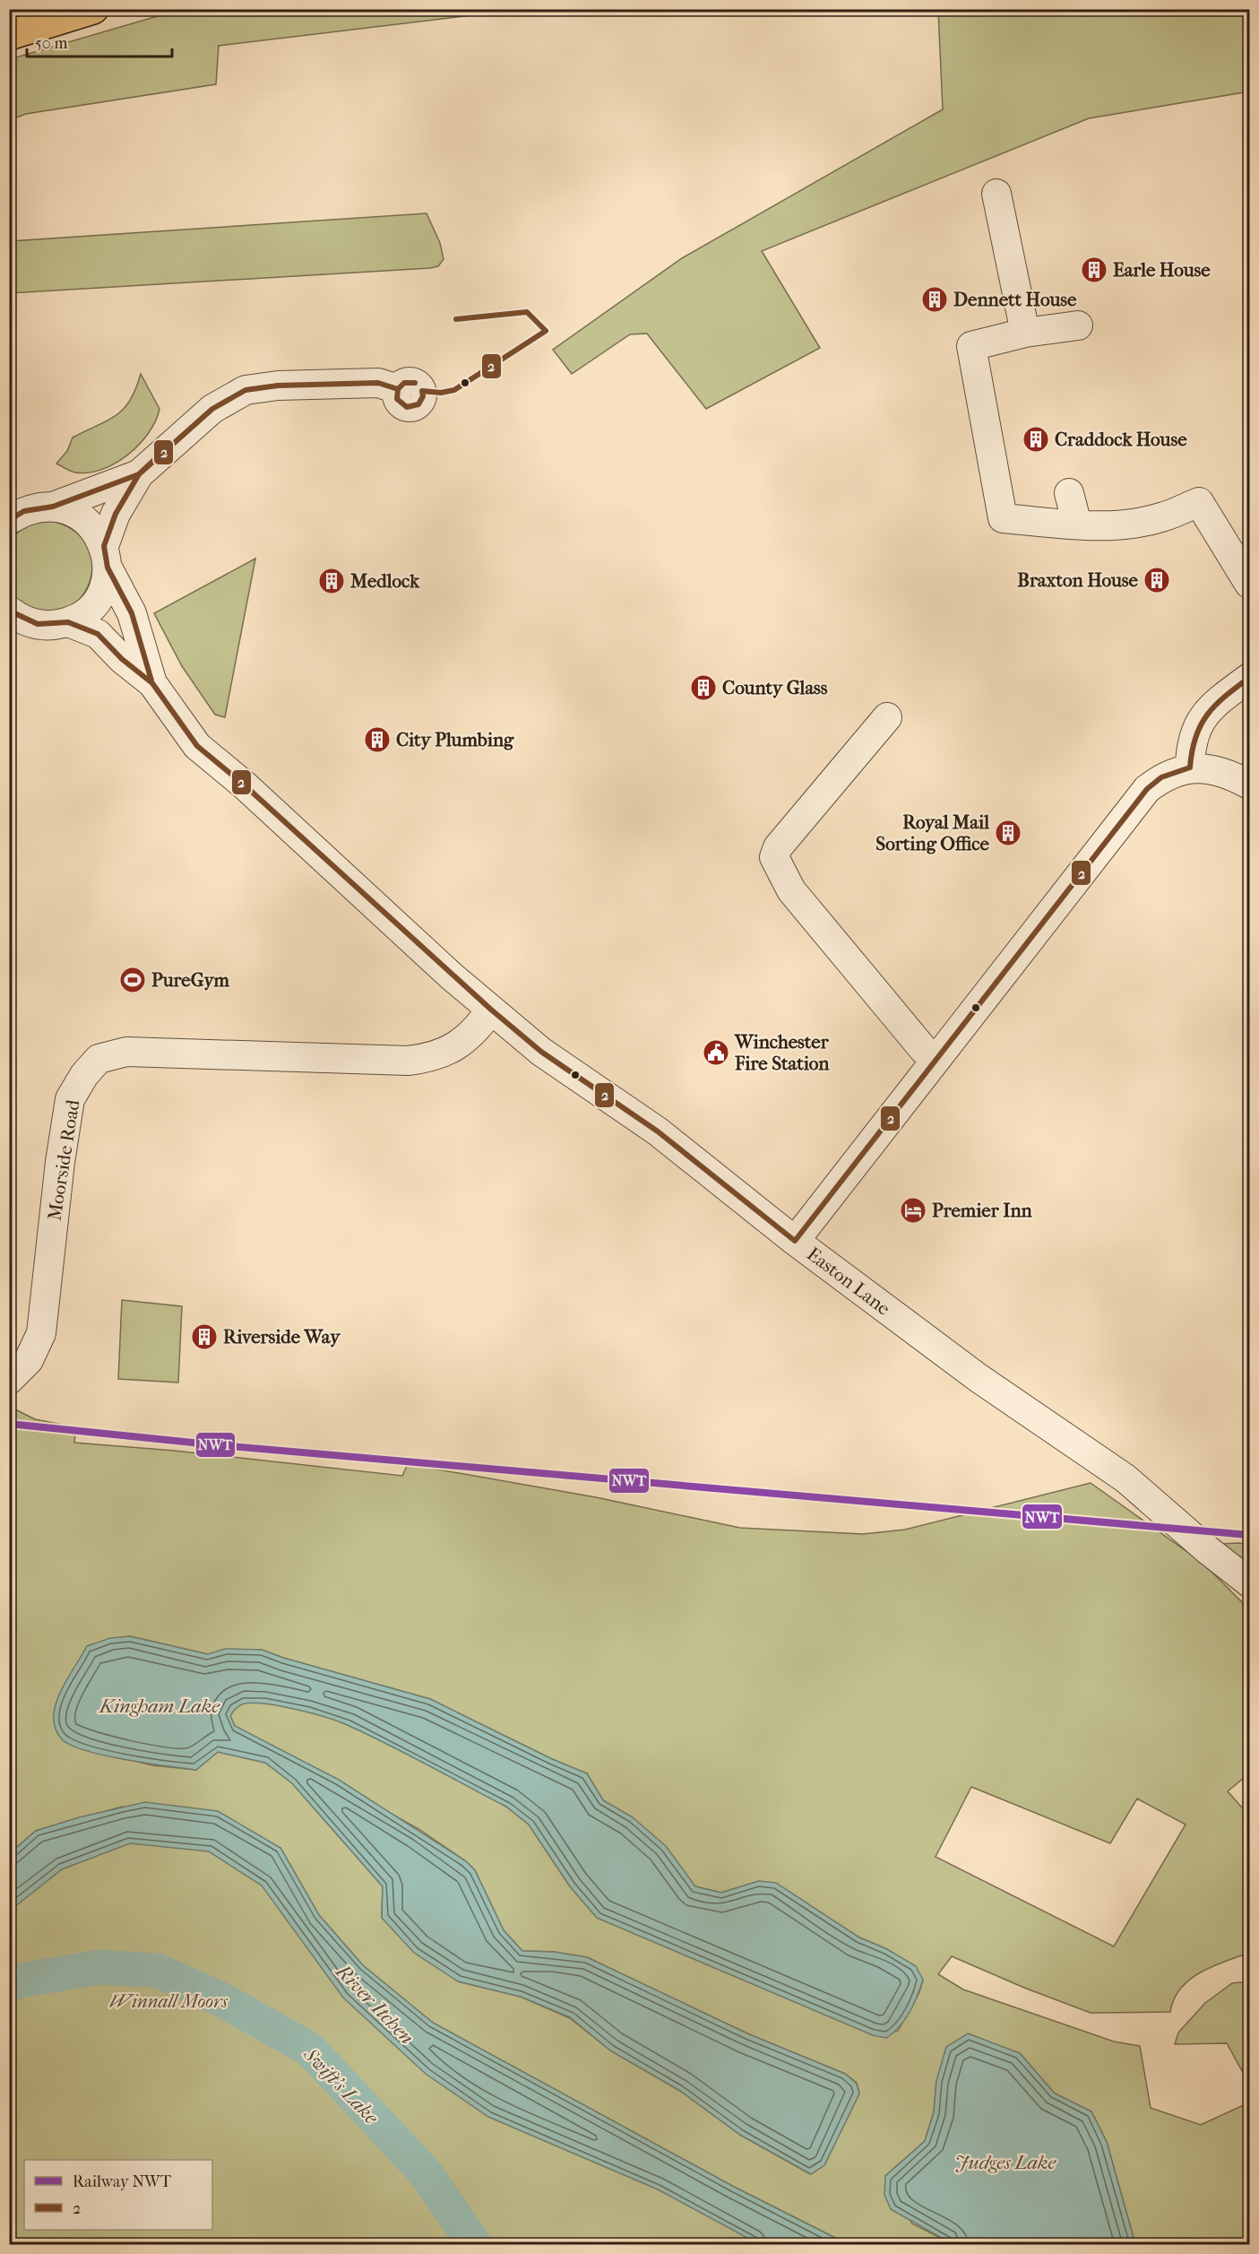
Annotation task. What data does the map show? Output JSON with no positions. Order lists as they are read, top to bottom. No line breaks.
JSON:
{"streets":{"street":["Moorside Road","Easton Lane"]},"crossings":[["Moorside Road","Easton Lane"]],"water":["Kingham Lake","River Itchen","Swift's Lake","Judges Lake"],"parks":["Winnall Moors"],"places":{"building":["Earle House","Dennett House","Craddock House","Braxton House","Medlock","County Glass","City Plumbing","Royal Mail Sorting Office","Riverside Way"],"sports":["PureGym"],"public building":["Winchester Fire Station"],"hotel":["Premier Inn"]},"lines":["transit line 2","rail line NWT"],"legend":["Railway NWT","2"],"scale_bar":"50 m"}
